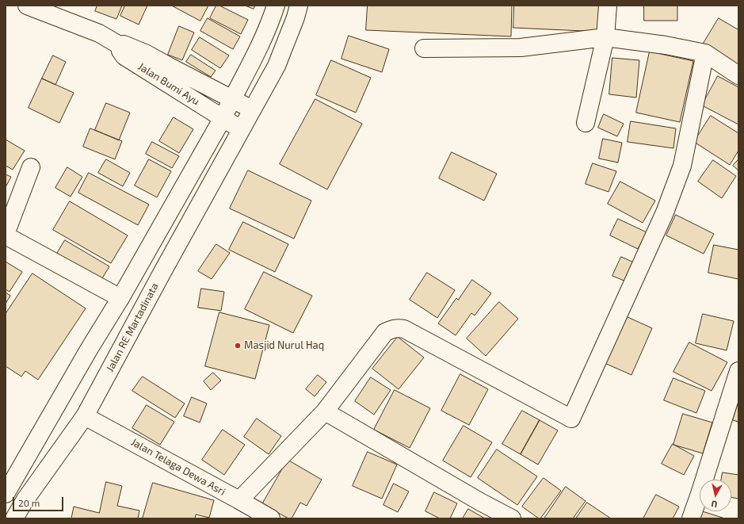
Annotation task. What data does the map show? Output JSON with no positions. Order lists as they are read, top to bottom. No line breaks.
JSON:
{"streets":{"main road":["Jalan Bumi Ayu","Jalan RE Martadinata","Jalan Telaga Dewa Asri"]},"crossings":[["Jalan RE Martadinata","Jalan Telaga Dewa Asri"]],"places":["Masjid Nurul Haq"],"scale_bar":"20 m","north":"bottom"}
